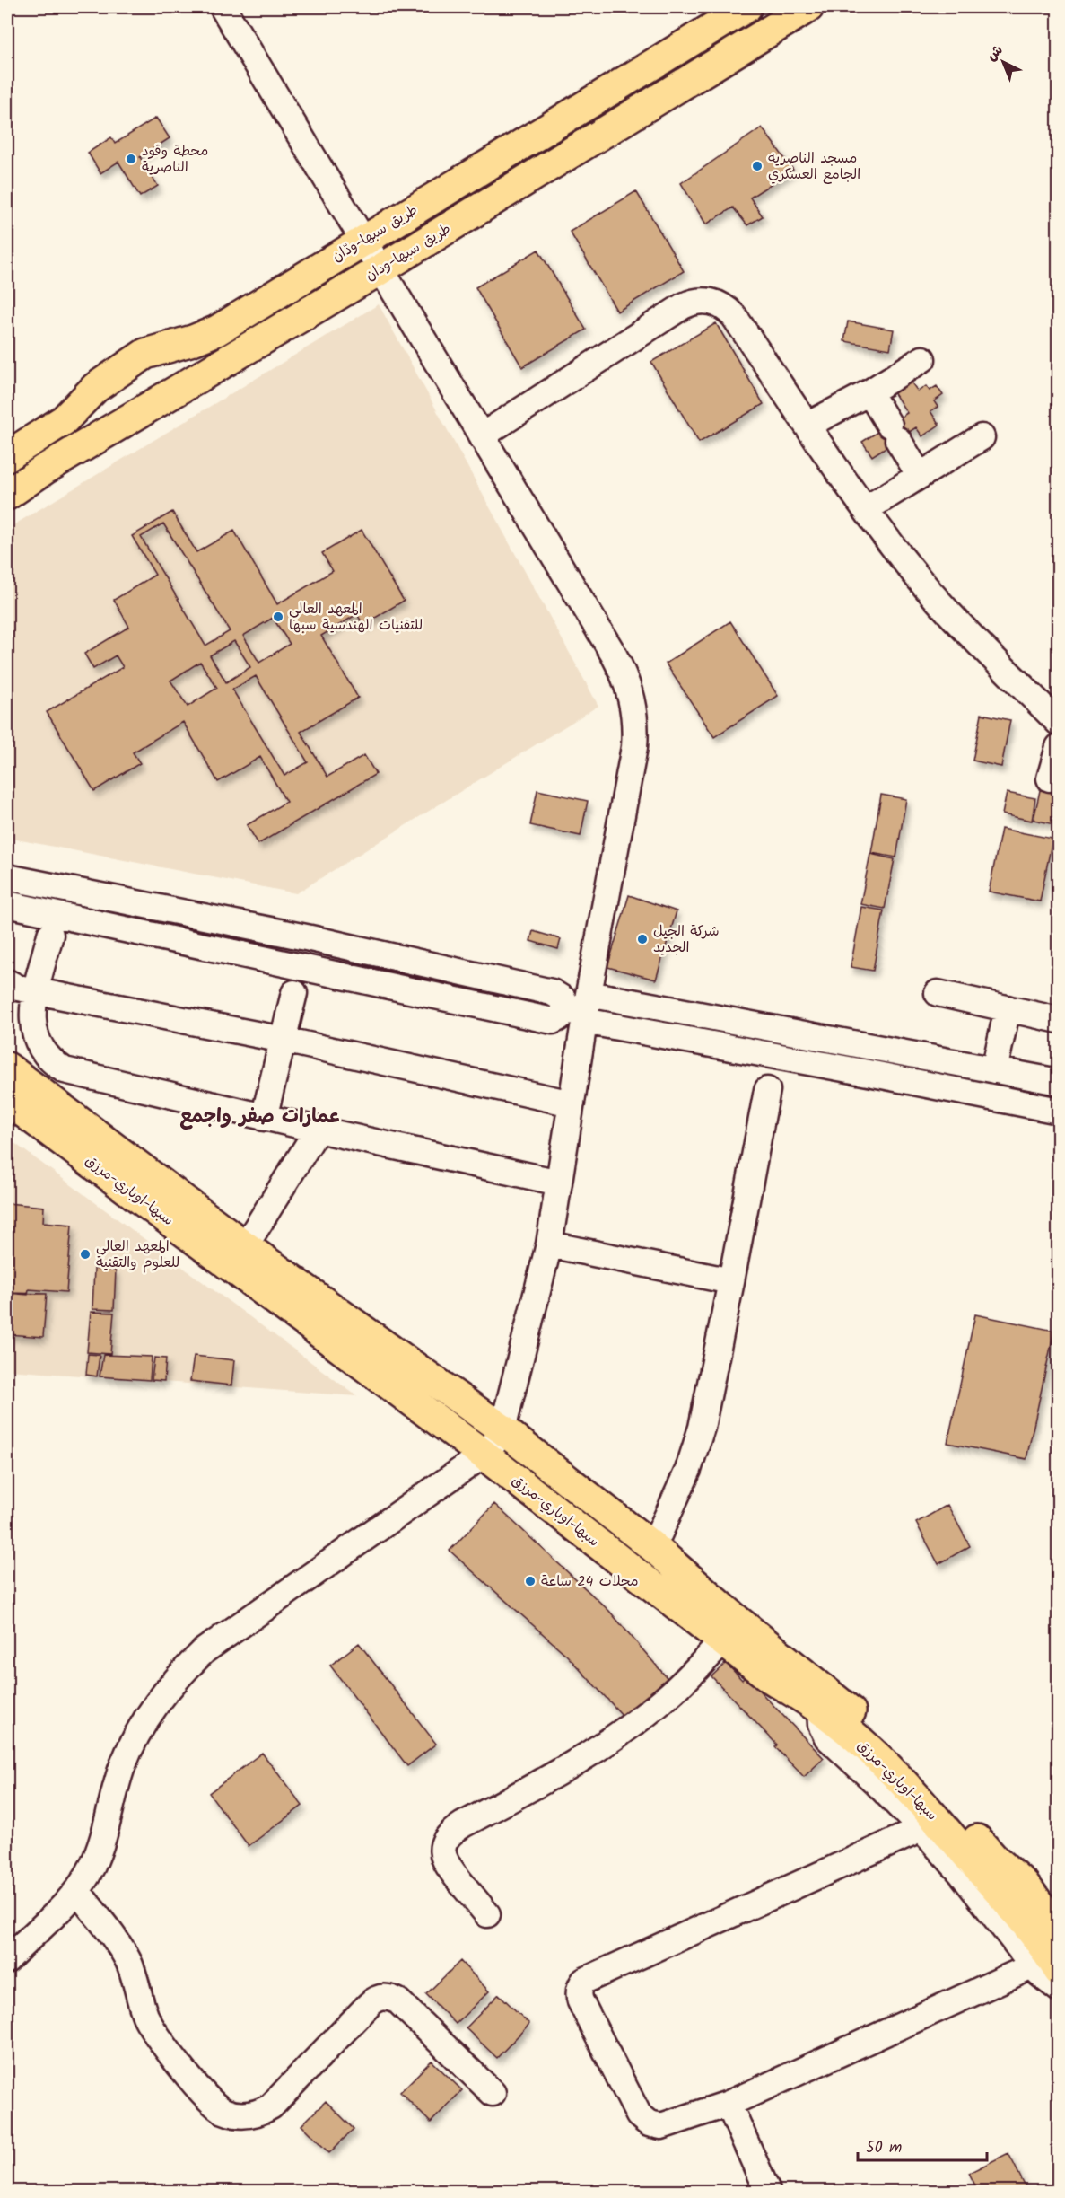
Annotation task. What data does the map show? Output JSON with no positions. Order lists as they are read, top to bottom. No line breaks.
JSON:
{"streets":{"highway":["طريق سبها-ودّان","طريق سبها-ودان","سبها-اوباري-مرزق"]},"districts":["عمارات صفر واجمع"],"places":["محطة وقود الناصرية","مسجد الناصريه الجامع العسكري","المعهد العالي للتقنيات الهندسية سبها","شركة الجيل الجديد","المعهد العالي للعلوم والتقنية","محلات 24 ساعة"],"scale_bar":"50 m","north":"top left"}
